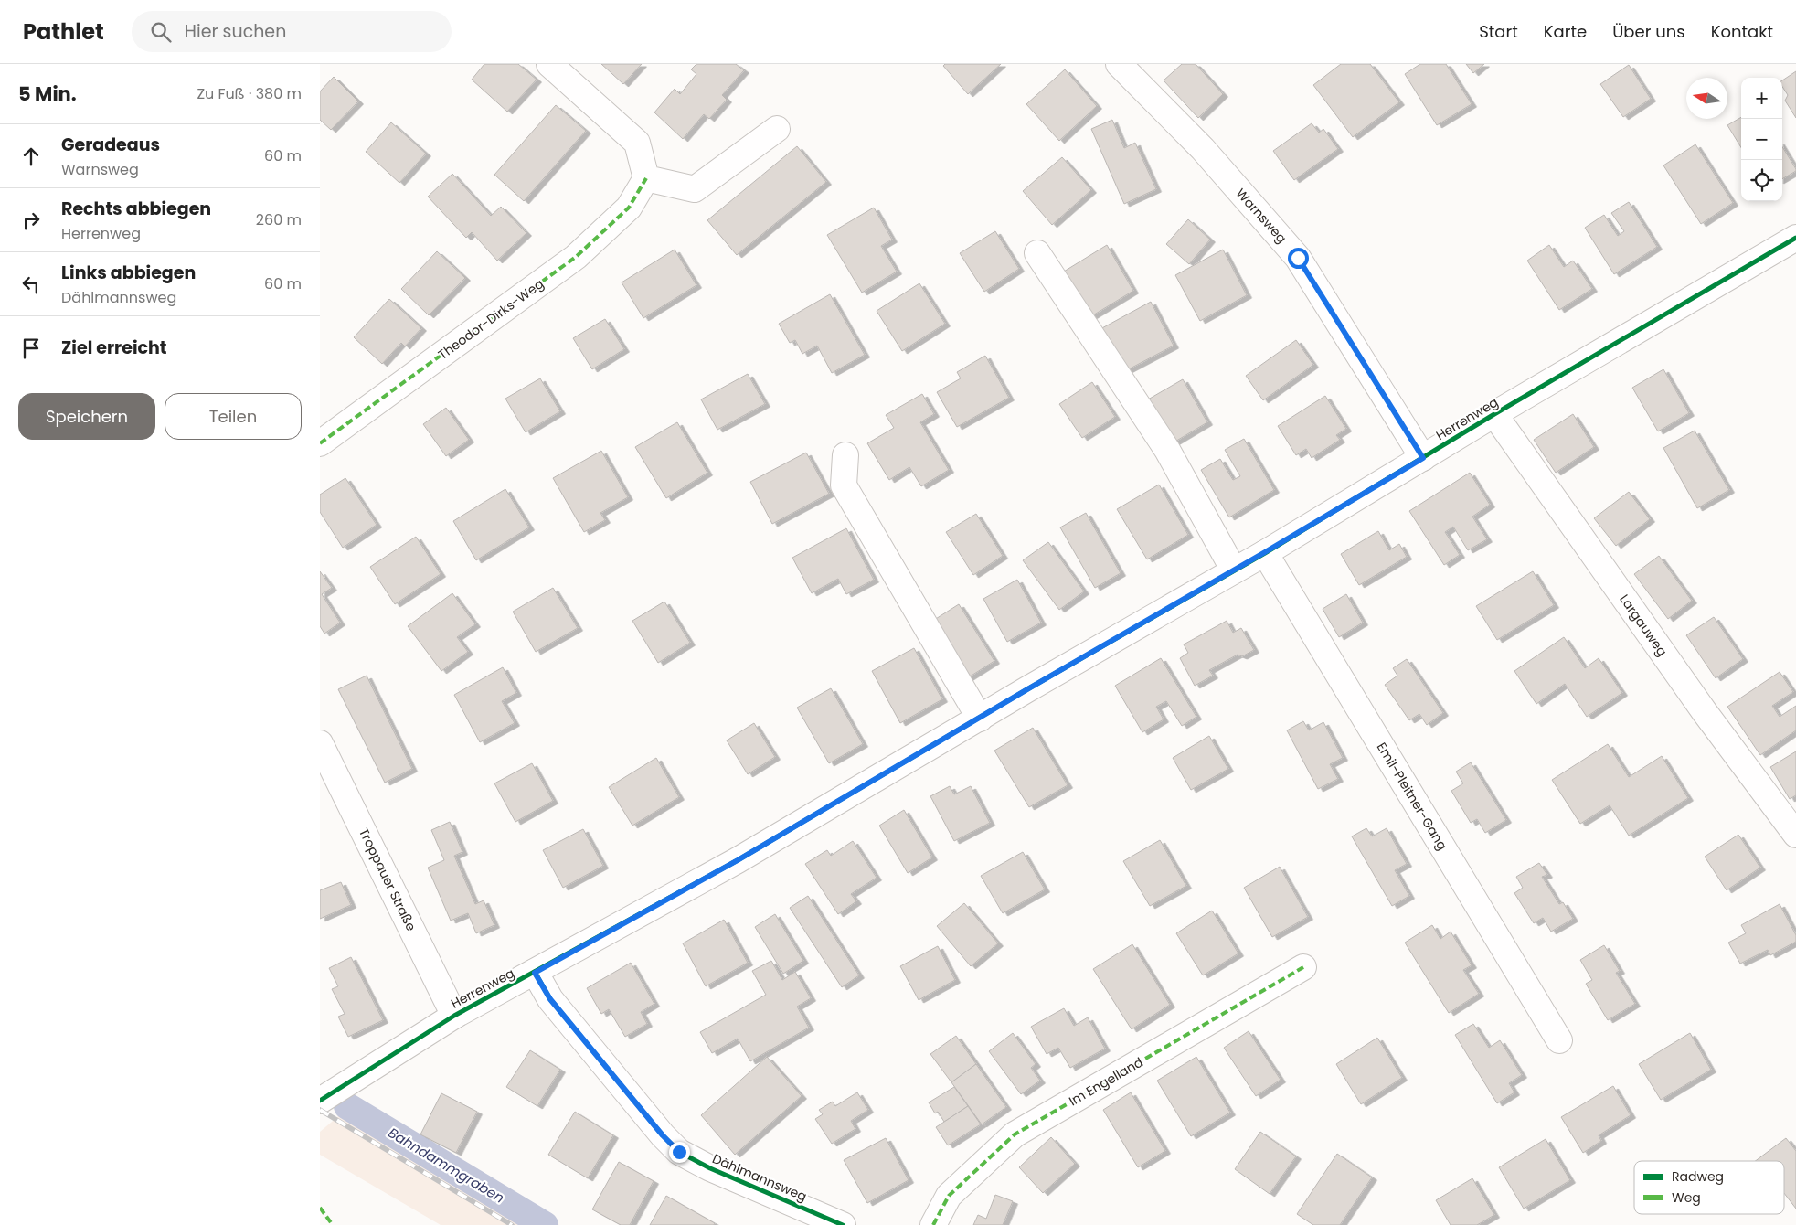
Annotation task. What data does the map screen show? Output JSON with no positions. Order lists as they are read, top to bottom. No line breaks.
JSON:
{"streets":{"street":["Warnsweg","Theodor-Dirks-Weg","Herrenweg","Largauweg","Emil-Pleitner-Gang","Troppauer Straße","Im Engelland","Dählmannsweg"]},"crossings":[["Warnsweg","Herrenweg"],["Herrenweg","Largauweg"],["Herrenweg","Emil-Pleitner-Gang"],["Herrenweg","Troppauer Straße"],["Herrenweg","Dählmannsweg"]],"water":["Bahndammgraben"],"legend":["Radweg","Weg"],"north":"left","page":{"header":"Pathlet","search":"Hier suchen","nav":["Start","Karte","Über uns","Kontakt"],"heading":["5 Min.","Zu Fuß · 380 m"],"map_buttons":["+","−"],"list":[["Geradeaus","Warnsweg","60 m"],["Rechts abbiegen","Herrenweg","260 m"],["Links abbiegen","Dählmannsweg","60 m"],"Ziel erreicht"],"buttons":["Speichern","Teilen"]}}
